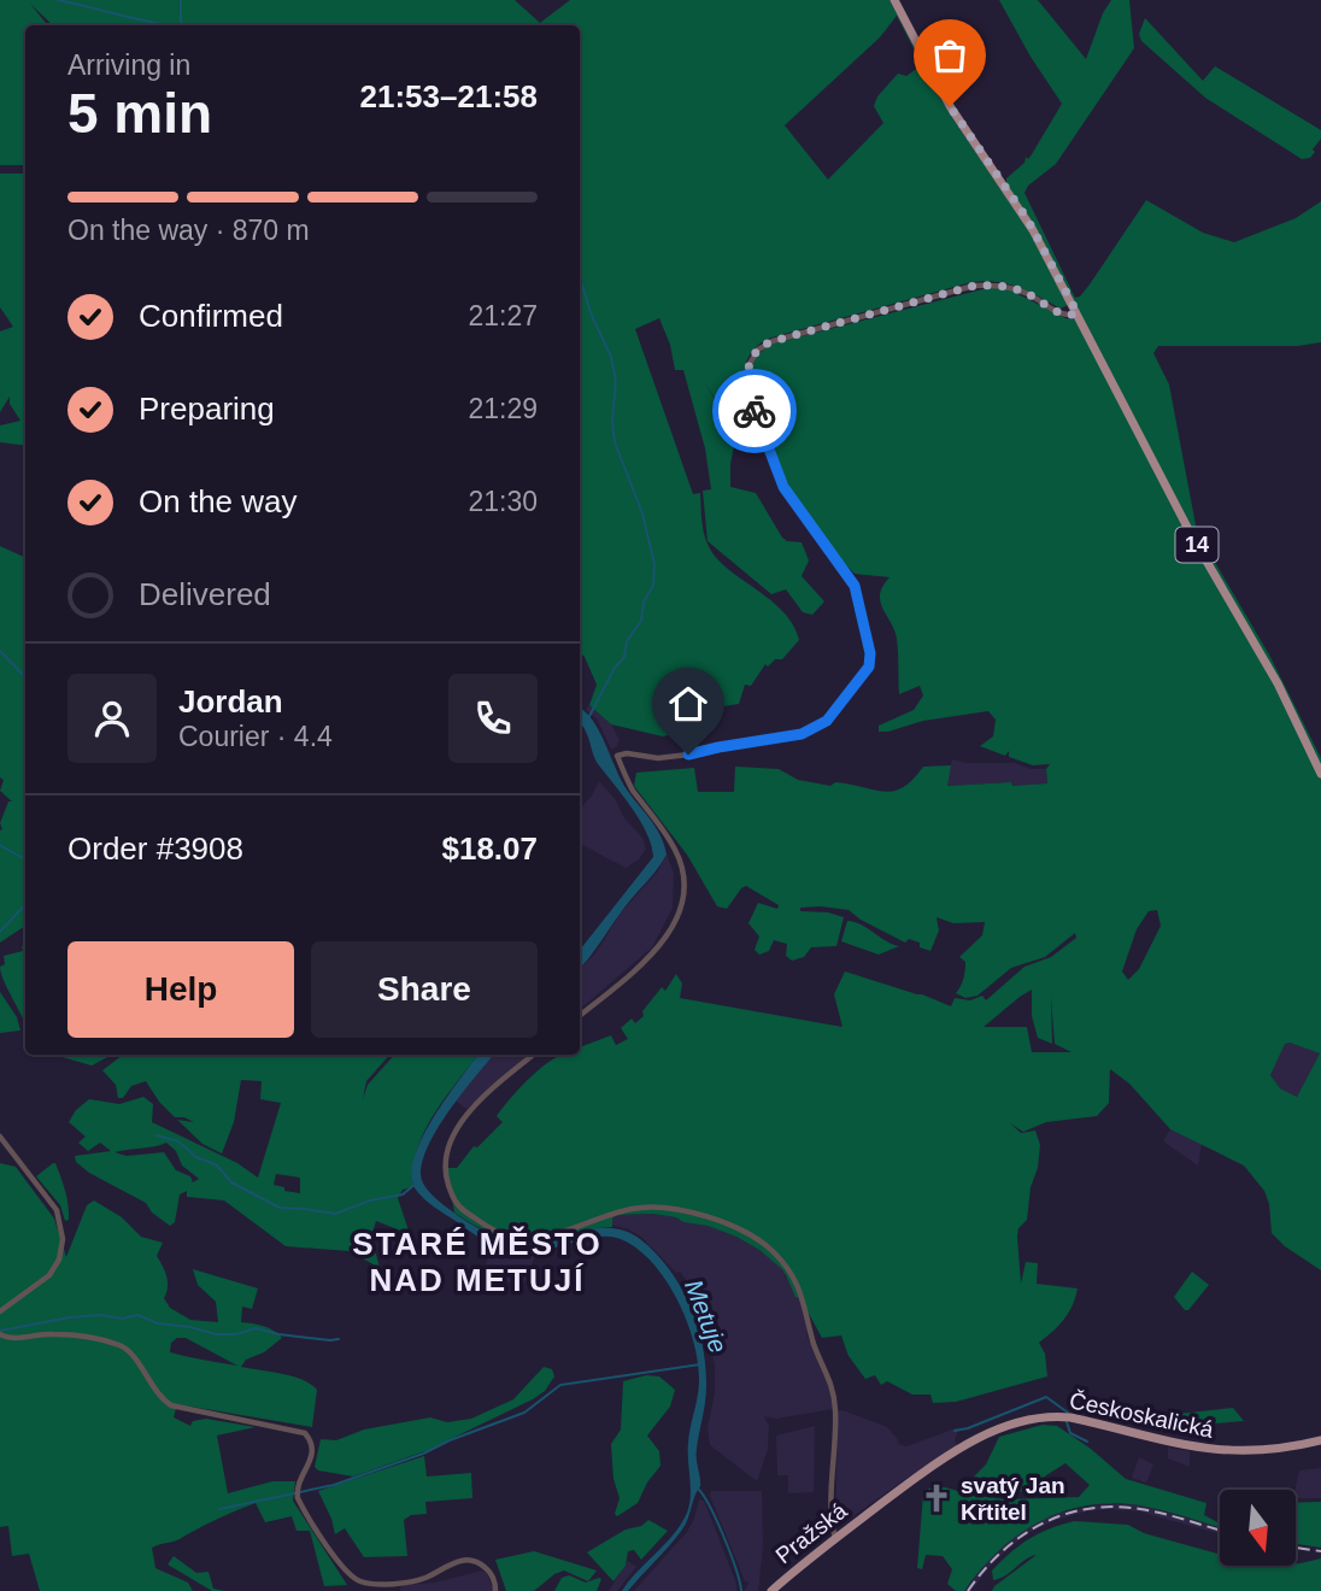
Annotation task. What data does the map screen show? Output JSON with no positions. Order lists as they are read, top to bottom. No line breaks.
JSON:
{"streets":{"main road":["14","Českoskalická","Pražská"]},"crossings":[["Českoskalická","Pražská"]],"districts":["STARÉ MĚSTO NAD METUJÍ"],"water":["Metuje"],"places":{"church":["svatý Jan Křtitel"]},"north":"bottom","page":{"heading":["5 min","Arriving in","21:53–21:58"],"panel":["Jordan","Courier · 4.4","Order #3908","$18.07"],"bar":"On the way · 870 m","list":[["Confirmed","21:27"],["Preparing","21:29"],["On the way","21:30"],"Delivered"],"buttons":["Help","Share"]}}
